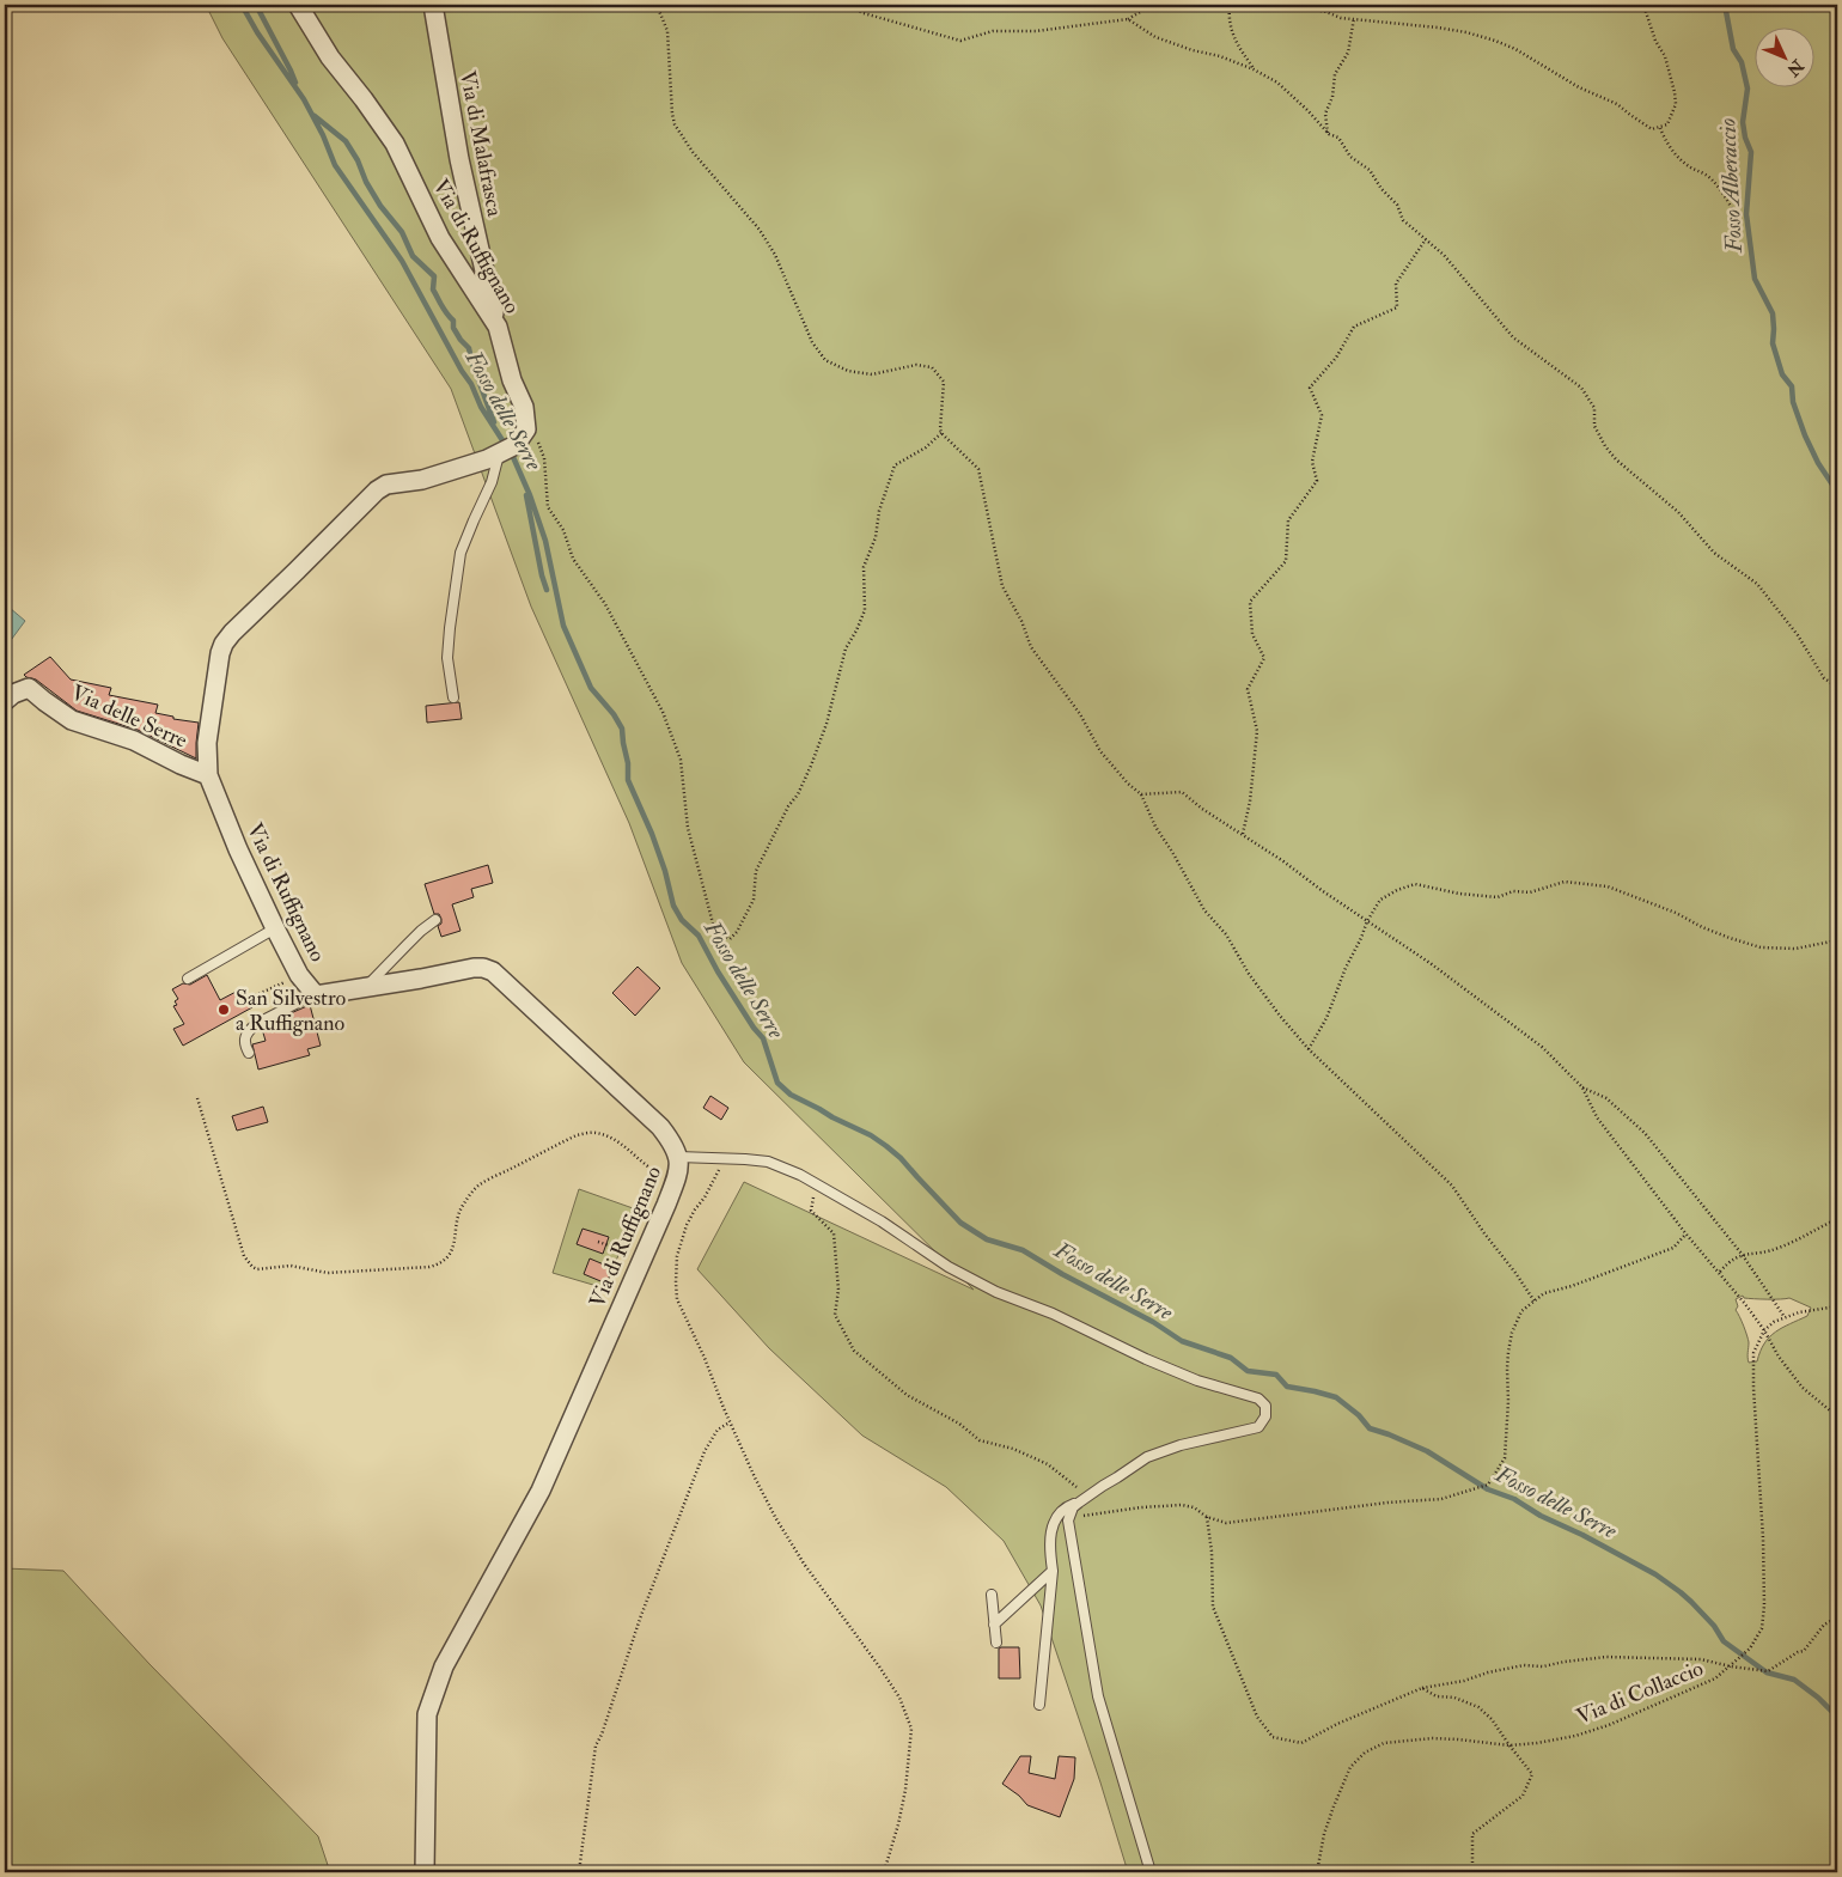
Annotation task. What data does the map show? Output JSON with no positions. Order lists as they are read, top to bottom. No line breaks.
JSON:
{"streets":{"street":["Via di Malafrasca","Via di Ruffignano","Via delle Serre"],"path":["Via di Collaccio"]},"crossings":[["Via di Malafrasca","Via di Ruffignano"],["Via di Ruffignano","Via delle Serre"]],"water":["Fosso Alberaccio","Fosso delle Serre"],"places":["San Silvestro a Ruffignano"],"north":"bottom right"}
